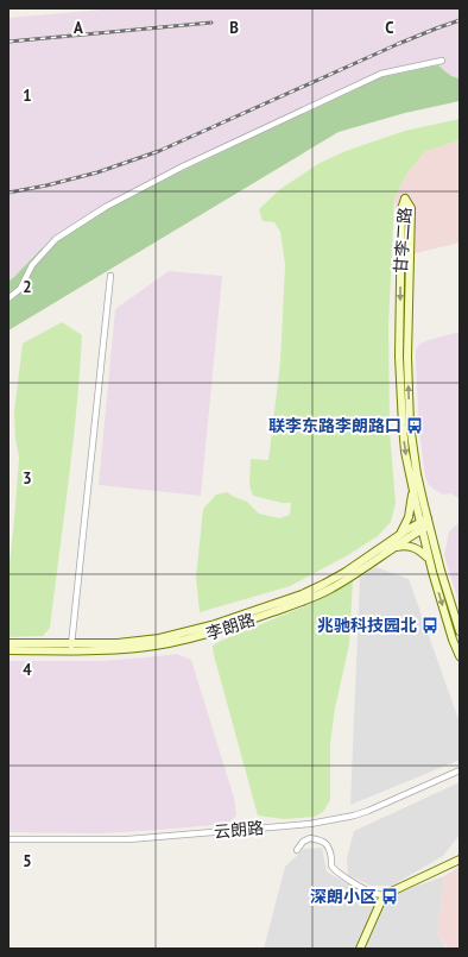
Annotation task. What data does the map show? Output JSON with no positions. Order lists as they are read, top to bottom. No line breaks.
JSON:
{"streets":{"street":["甘李二路","李朗路","云朗路"]},"crossings":[["甘李二路","李朗路"]],"places":{"bus stop":["联李东路李朗路口","兆驰科技园北","深朗小区"]},"grid":{"columns":["A","B","C"],"rows":["1","2","3","4","5"]}}
